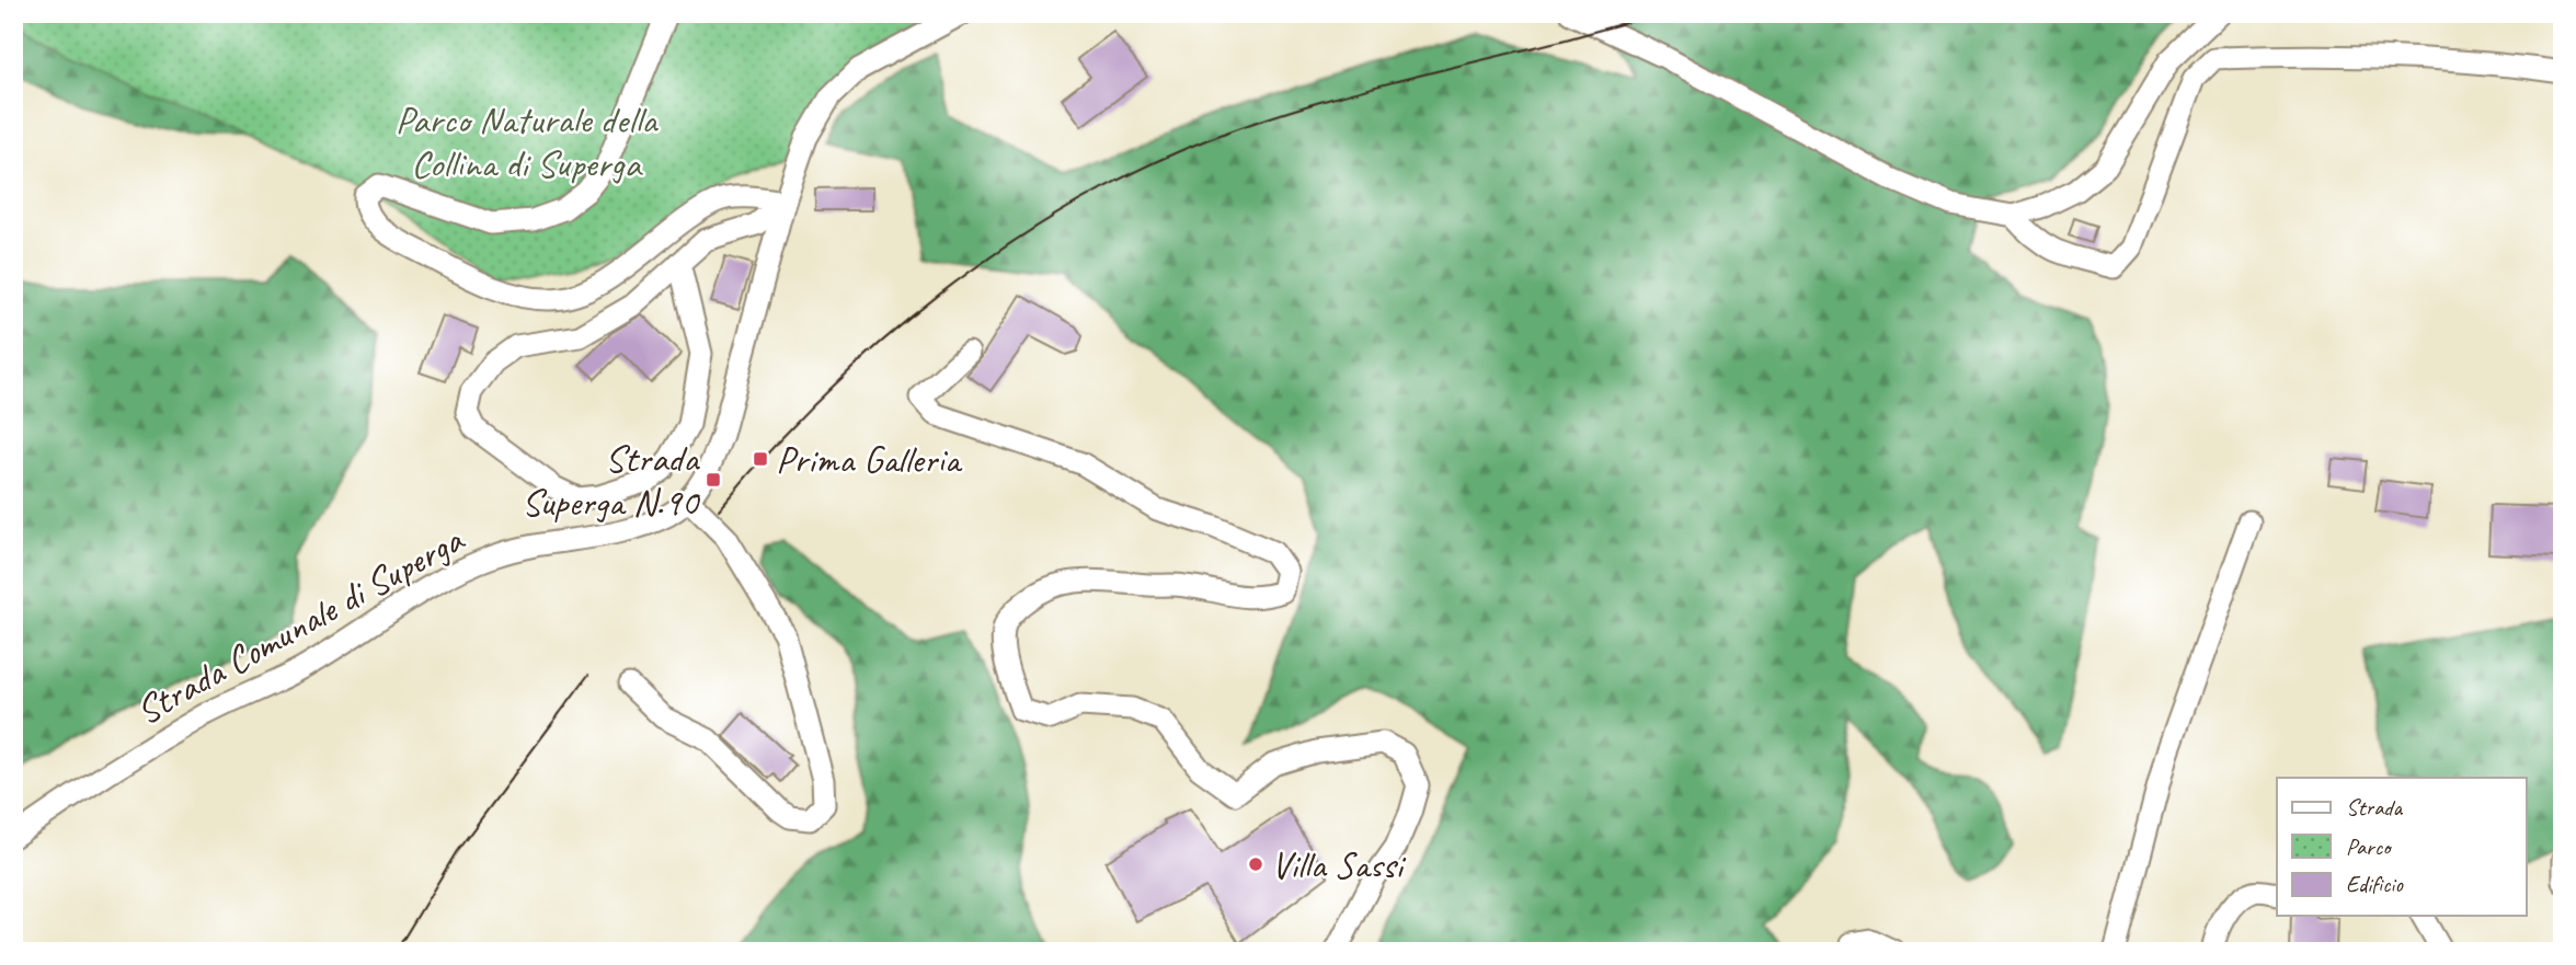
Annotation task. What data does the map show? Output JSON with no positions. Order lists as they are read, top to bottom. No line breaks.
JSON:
{"streets":{"street":["Strada Comunale di Superga"]},"parks":["Parco Naturale della Collina di Superga"],"places":{"transit":["Prima Galleria","Strada Superga N.90"],"other":["Villa Sassi"]},"legend":["Strada","Parco","Edificio"]}
